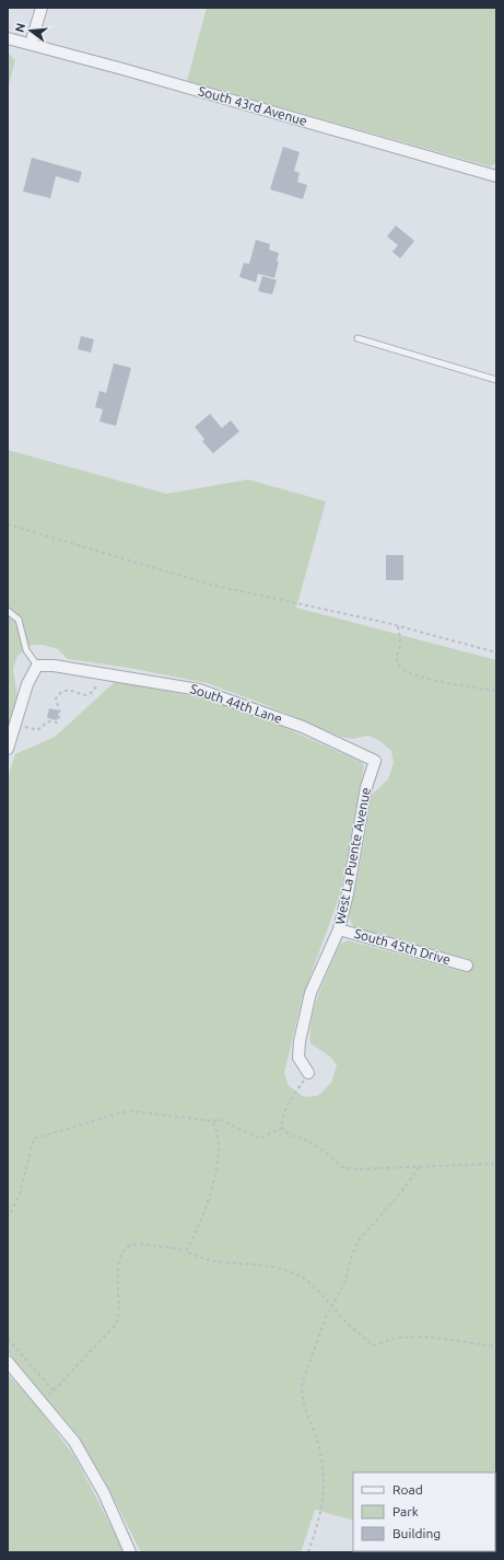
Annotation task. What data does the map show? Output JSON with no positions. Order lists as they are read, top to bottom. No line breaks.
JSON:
{"streets":{"street":["South 43rd Avenue","South 44th Lane","West La Puente Avenue","South 45th Drive"]},"crossings":[["South 44th Lane","West La Puente Avenue"],["West La Puente Avenue","South 45th Drive"]],"legend":["Road","Park","Building"],"north":"left"}
